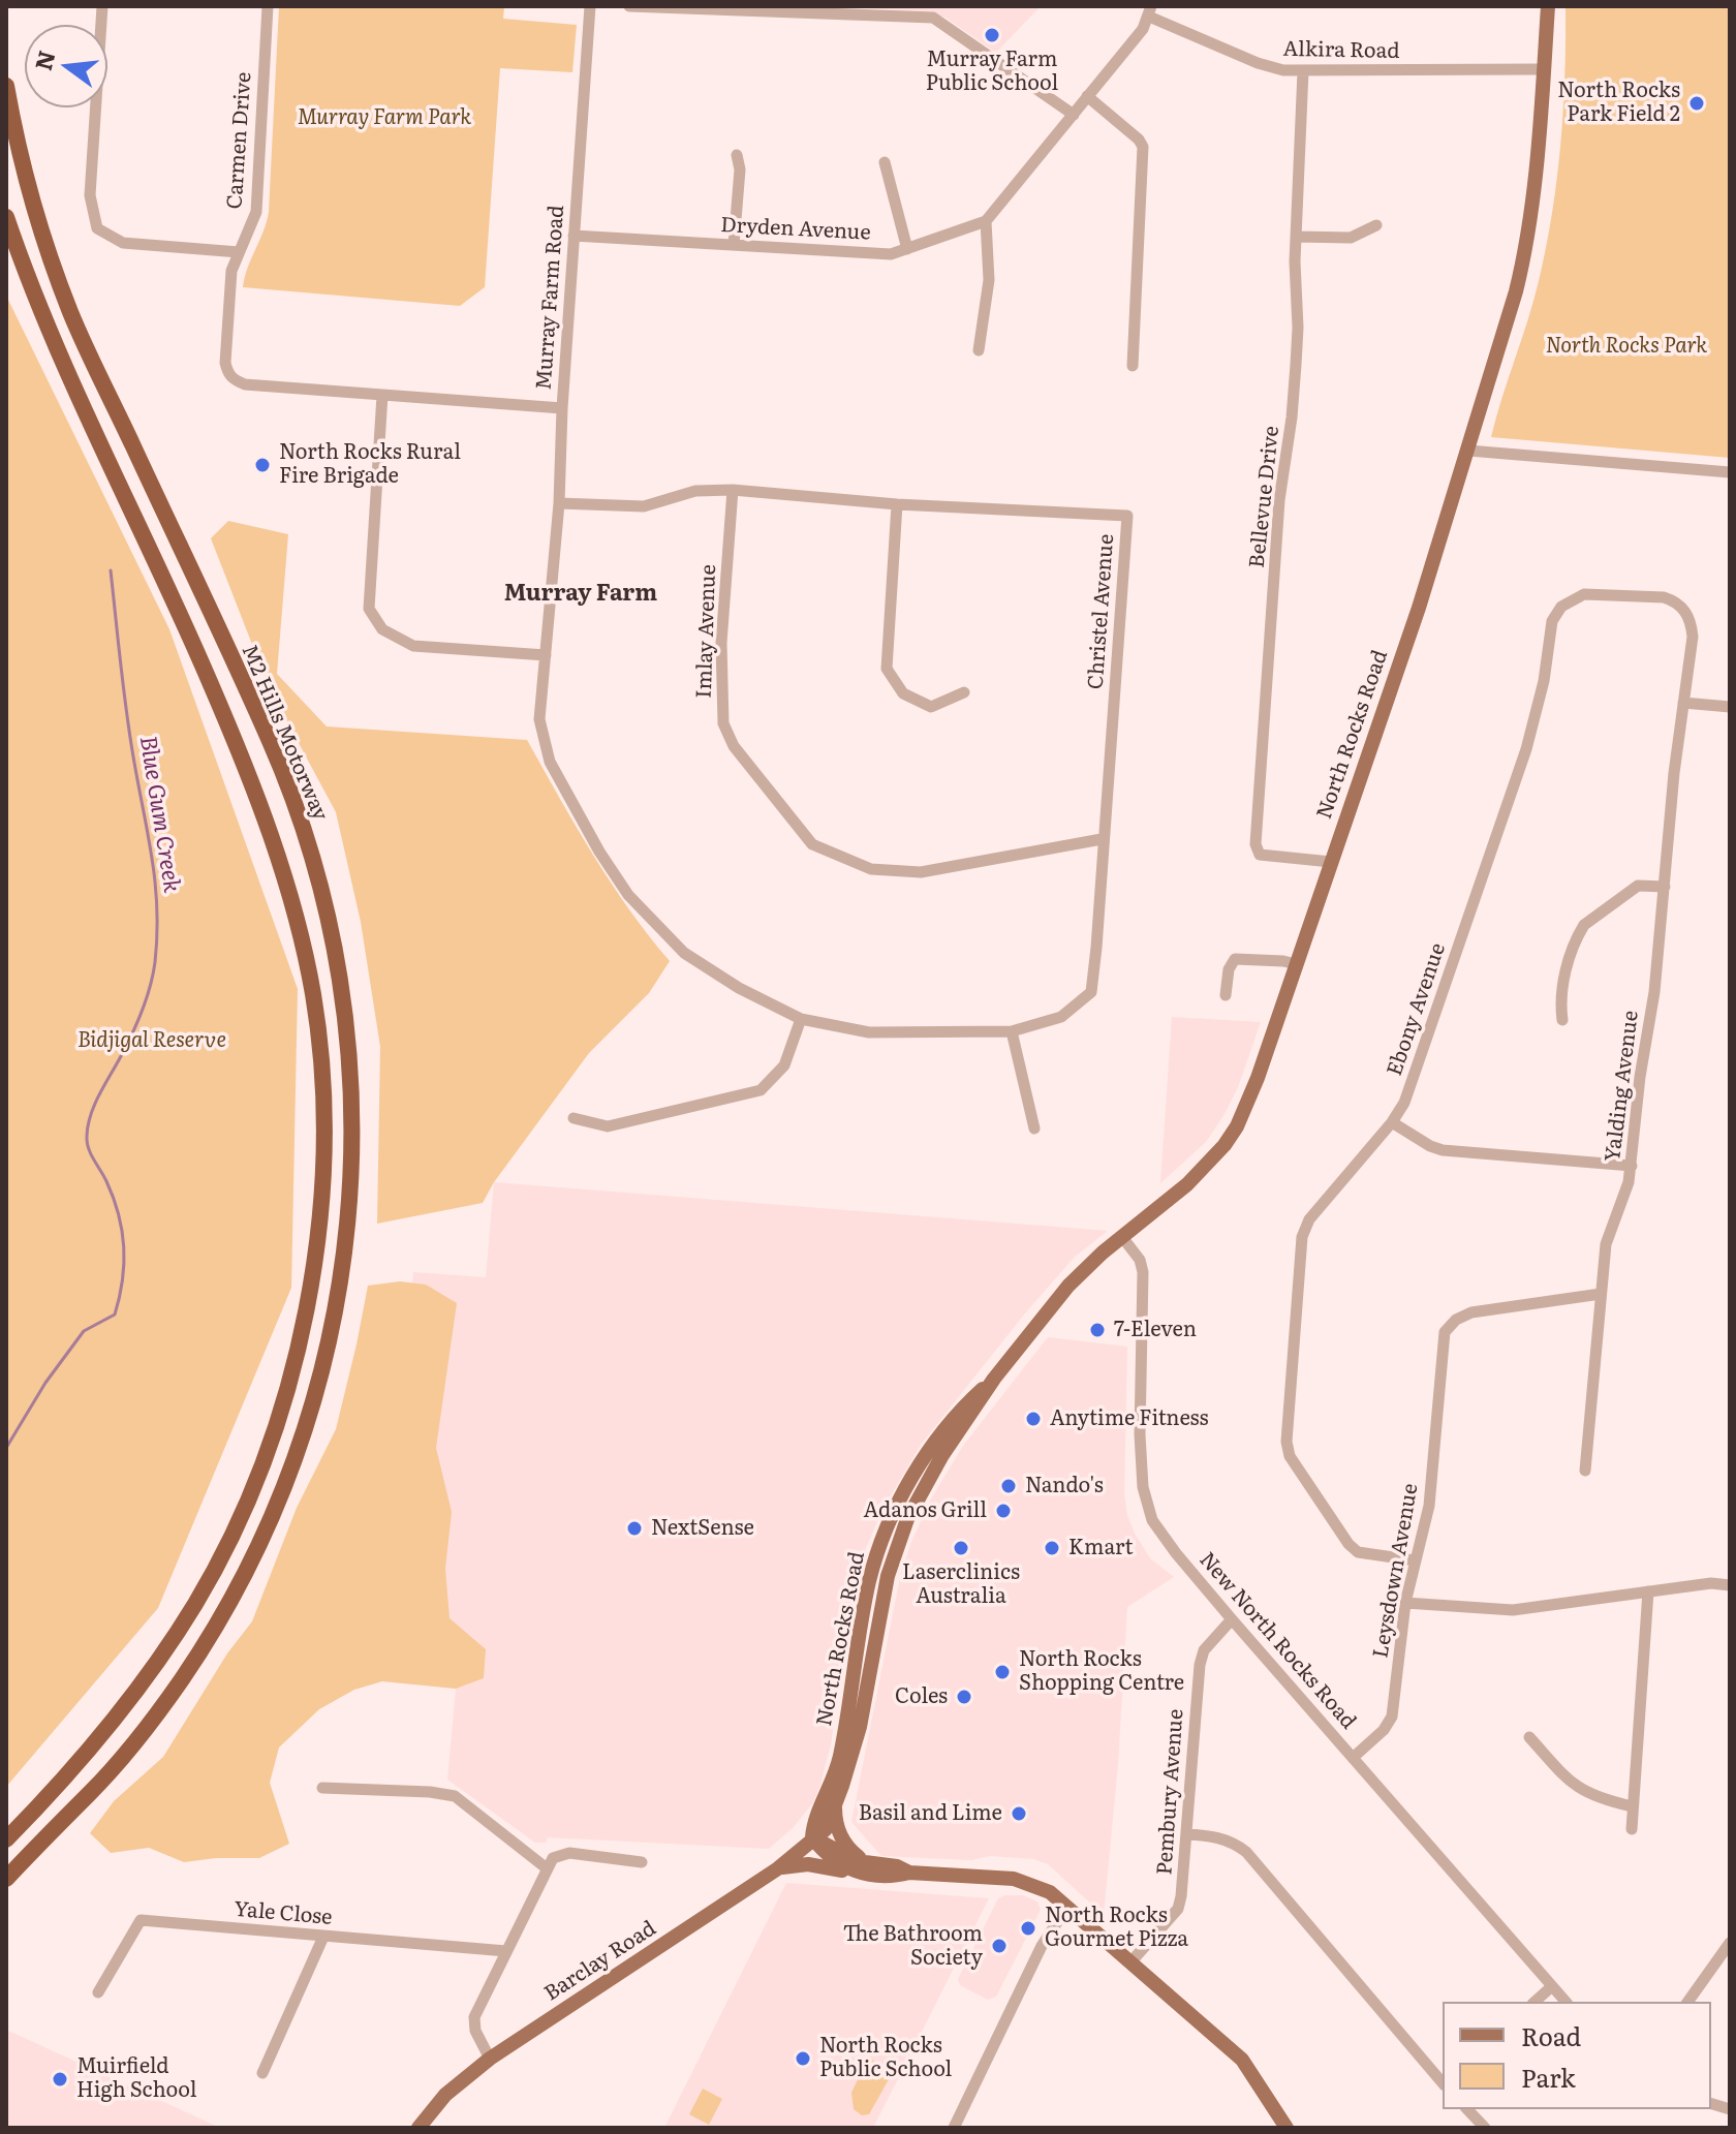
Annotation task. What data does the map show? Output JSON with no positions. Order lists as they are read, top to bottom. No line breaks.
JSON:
{"streets":{"highway":["M2 Hills Motorway"],"main road":["North Rocks Road","Barclay Road"],"street":["Alkira Road","Carmen Drive","Dryden Avenue","Murray Farm Road","Bellevue Drive","Christel Avenue","Imlay Avenue","Ebony Avenue","Yalding Avenue","Leysdown Avenue","New North Rocks Road","Pembury Avenue","Yale Close"]},"crossings":[["Alkira Road","Bellevue Drive"],["Alkira Road","North Rocks Road"],["Carmen Drive","Murray Farm Road"],["Dryden Avenue","Murray Farm Road"],["Murray Farm Road","Christel Avenue"],["Bellevue Drive","North Rocks Road"],["Christel Avenue","Imlay Avenue"],["North Rocks Road","New North Rocks Road"],["North Rocks Road","Barclay Road"],["Ebony Avenue","Yalding Avenue"],["Ebony Avenue","Leysdown Avenue"],["Yalding Avenue","Leysdown Avenue"],["Leysdown Avenue","New North Rocks Road"],["New North Rocks Road","Pembury Avenue"]],"districts":["Murray Farm"],"water":["Blue Gum Creek"],"parks":["Murray Farm Park","North Rocks Park","Bidjigal Reserve"],"places":["Murray Farm Public School","North Rocks Park Field 2","North Rocks Rural Fire Brigade","7-Eleven","Anytime Fitness","Nando's","Adanos Grill","NextSense","Laserclinics Australia","Kmart","North Rocks Shopping Centre","Coles","Basil and Lime","North Rocks Gourmet Pizza","The Bathroom Society","North Rocks Public School","Muirfield High School"],"legend":["Road","Park"],"north":"left"}
